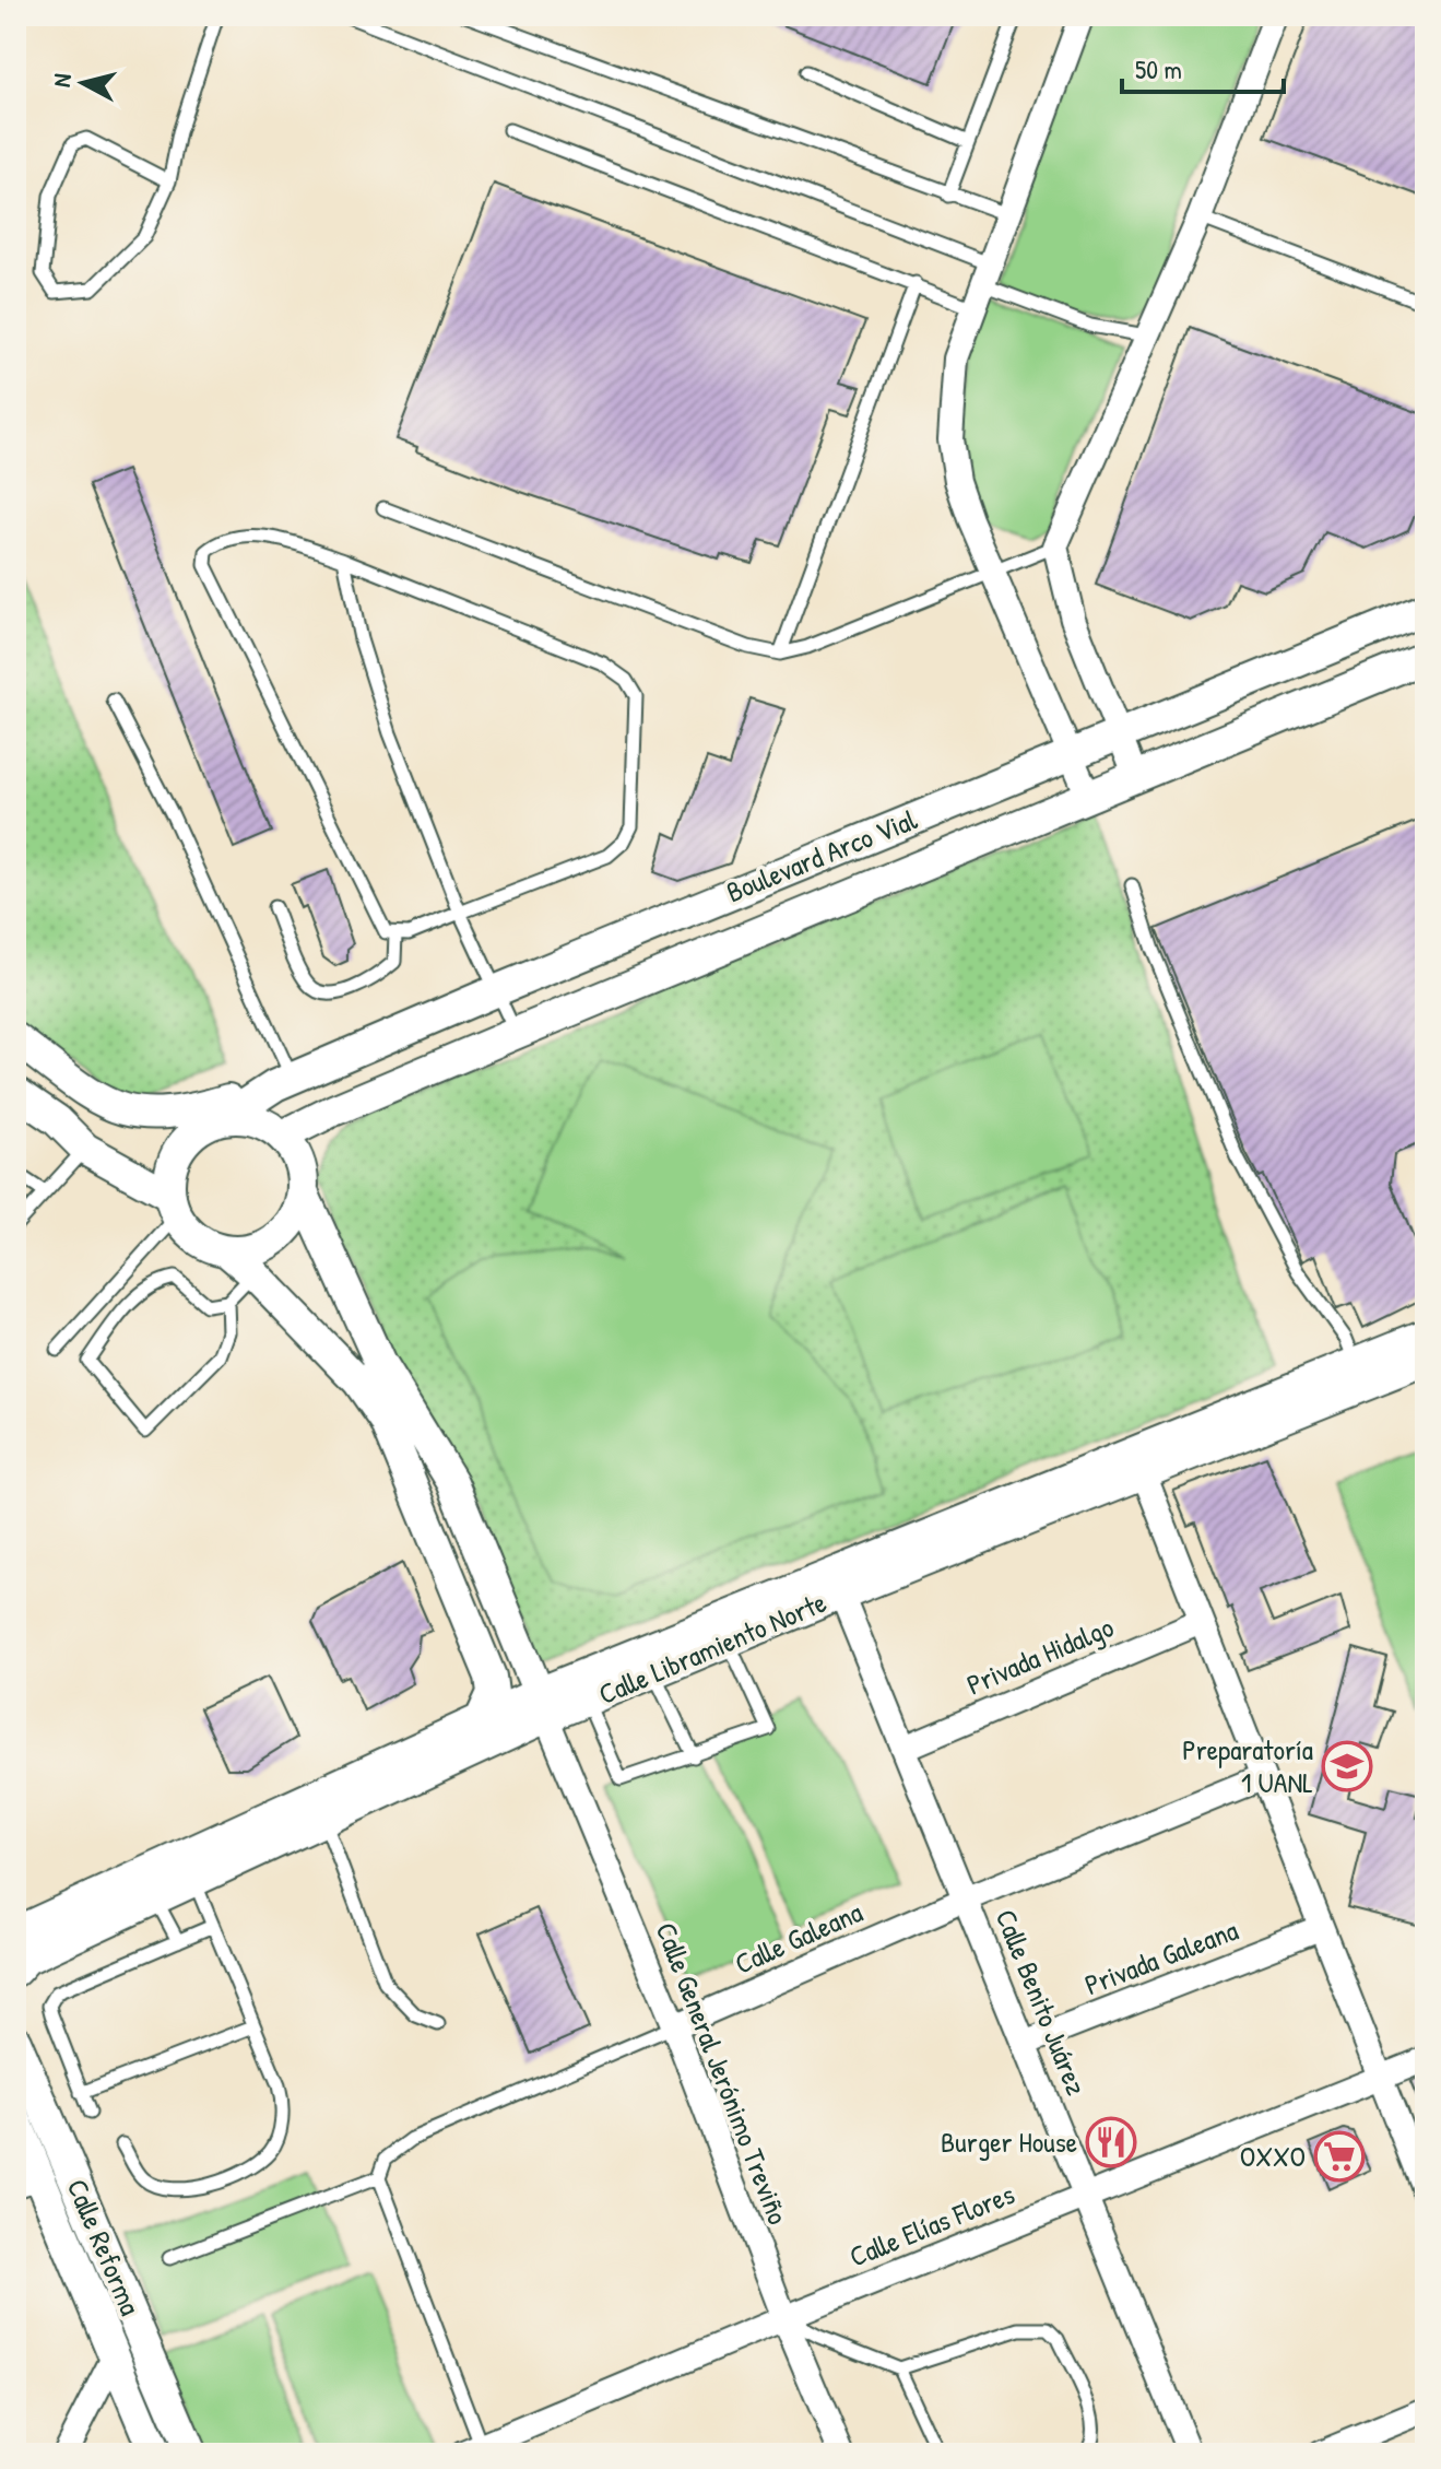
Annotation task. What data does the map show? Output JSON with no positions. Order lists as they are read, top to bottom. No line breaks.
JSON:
{"streets":{"street":["Boulevard Arco Vial","Calle Libramiento Norte","Privada Hidalgo","Calle Galeana","Privada Galeana","Calle Benito Juárez","Calle General Jerónimo Treviño","Calle Elías Flores","Calle Reforma"]},"crossings":[["Calle Libramiento Norte","Calle Benito Juárez"],["Calle Libramiento Norte","Calle General Jerónimo Treviño"],["Privada Hidalgo","Calle Benito Juárez"],["Calle Galeana","Calle Benito Juárez"],["Calle Galeana","Calle General Jerónimo Treviño"],["Privada Galeana","Calle Benito Juárez"],["Calle Benito Juárez","Calle Elías Flores"],["Calle General Jerónimo Treviño","Calle Elías Flores"]],"places":{"school or university":["Preparatoría 1 UANL"],"restaurant":["Burger House"],"supermarket":["OXXO"]},"scale_bar":"50 m","north":"left"}
